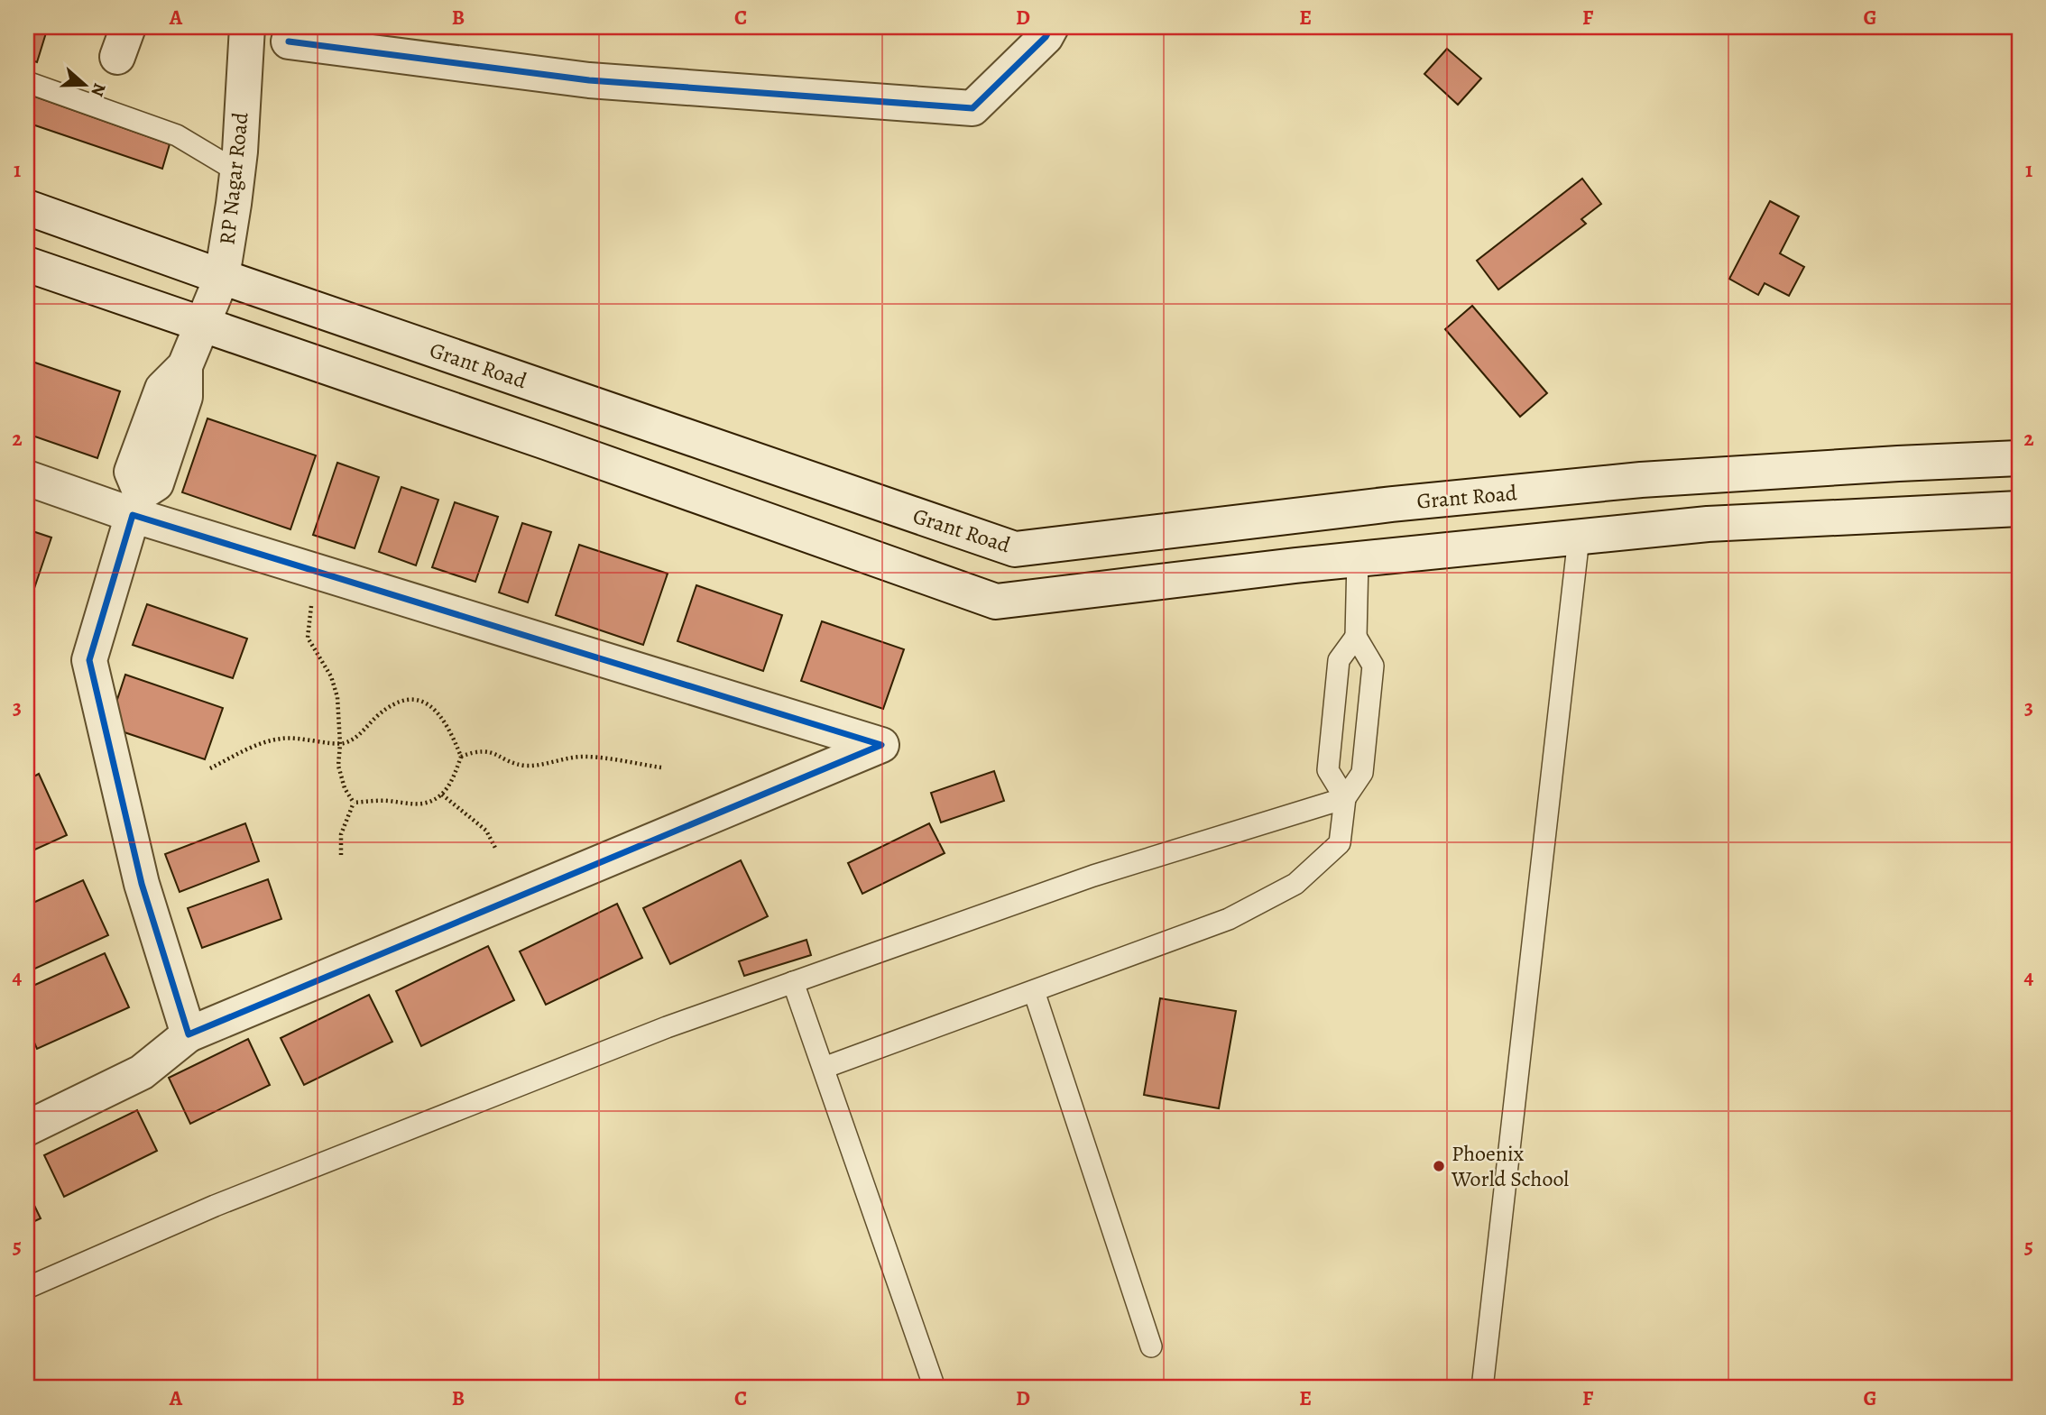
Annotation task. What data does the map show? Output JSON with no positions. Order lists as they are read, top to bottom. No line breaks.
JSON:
{"streets":{"main road":["RP Nagar Road","Grant Road"]},"crossings":[["RP Nagar Road","Grant Road"]],"places":["Phoenix World School"],"north":"right","grid":{"columns":["A","B","C","D","E","F","G"],"rows":["1","2","3","4","5"]}}
